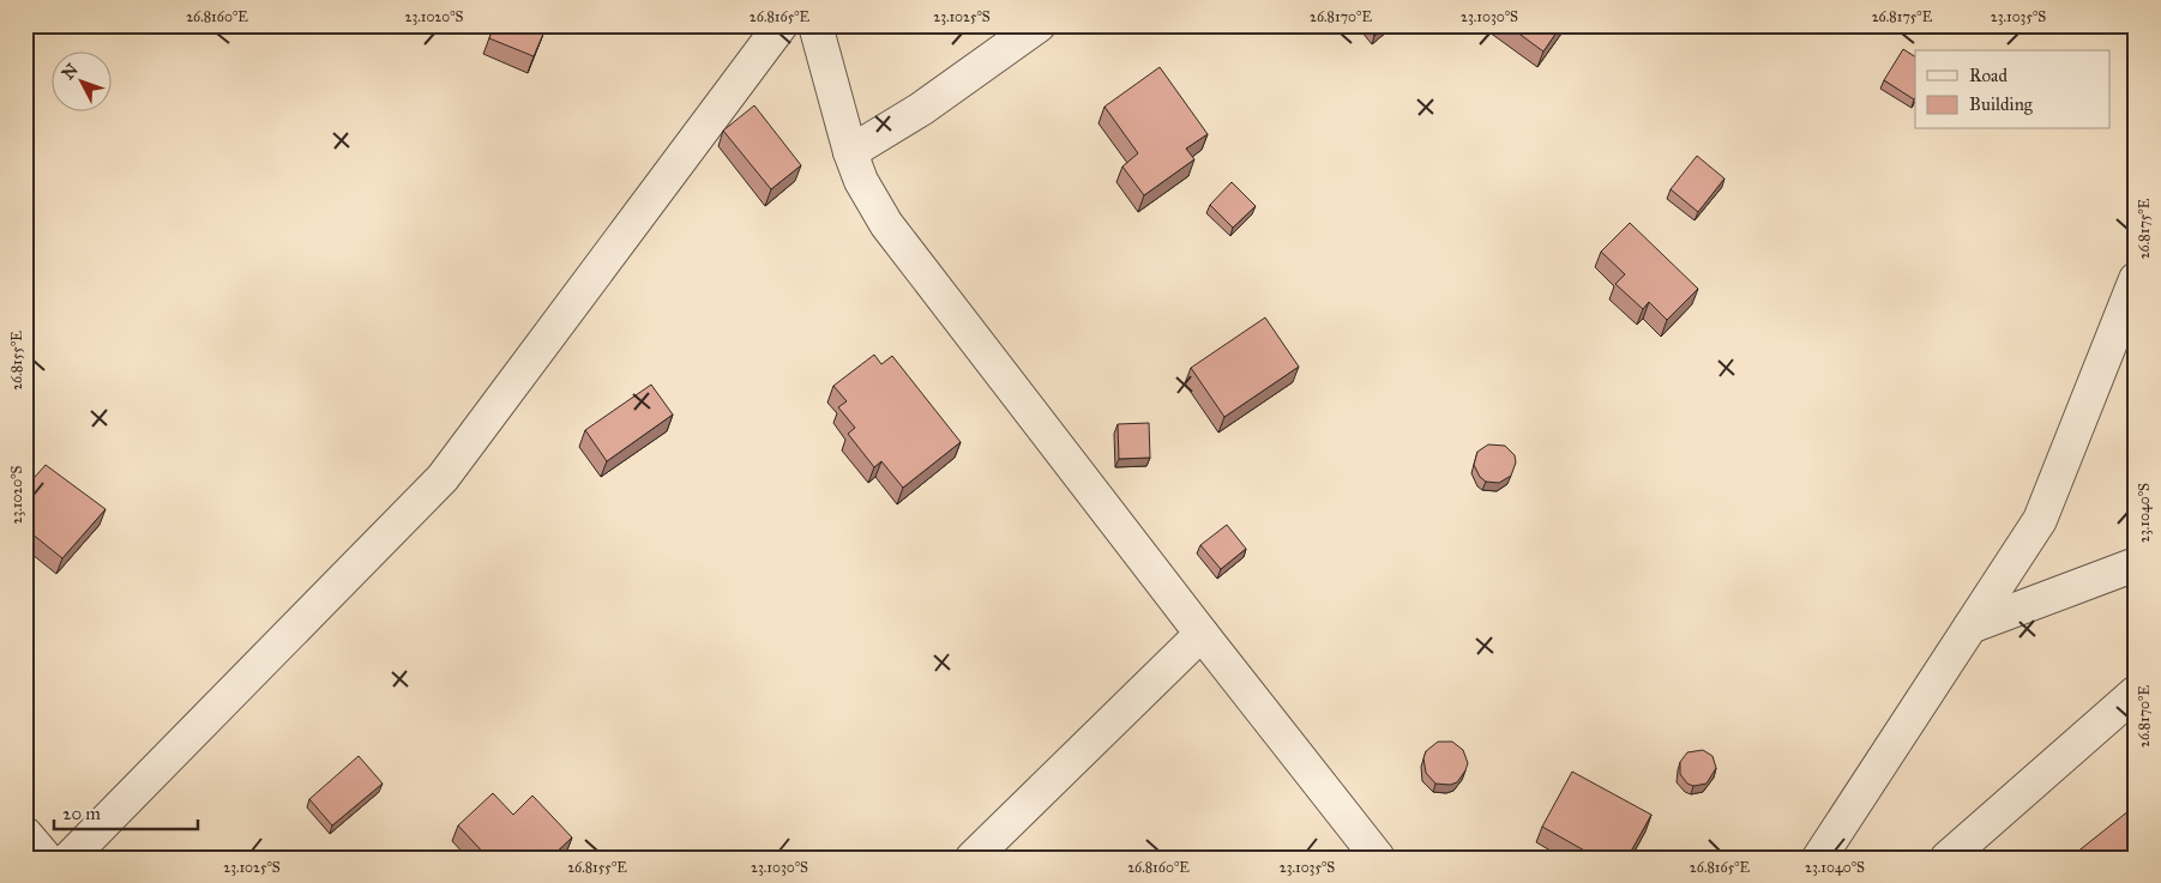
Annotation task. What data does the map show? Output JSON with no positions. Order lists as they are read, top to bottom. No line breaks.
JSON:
{"legend":["Road","Building"],"scale_bar":"20 m","north":"top left","coordinates":["26.8160°E","23.1020°S","26.8165°E","23.1025°S","26.8170°E","23.1030°S","26.8175°E","23.1035°S","26.8155°E","23.1040°S"]}
